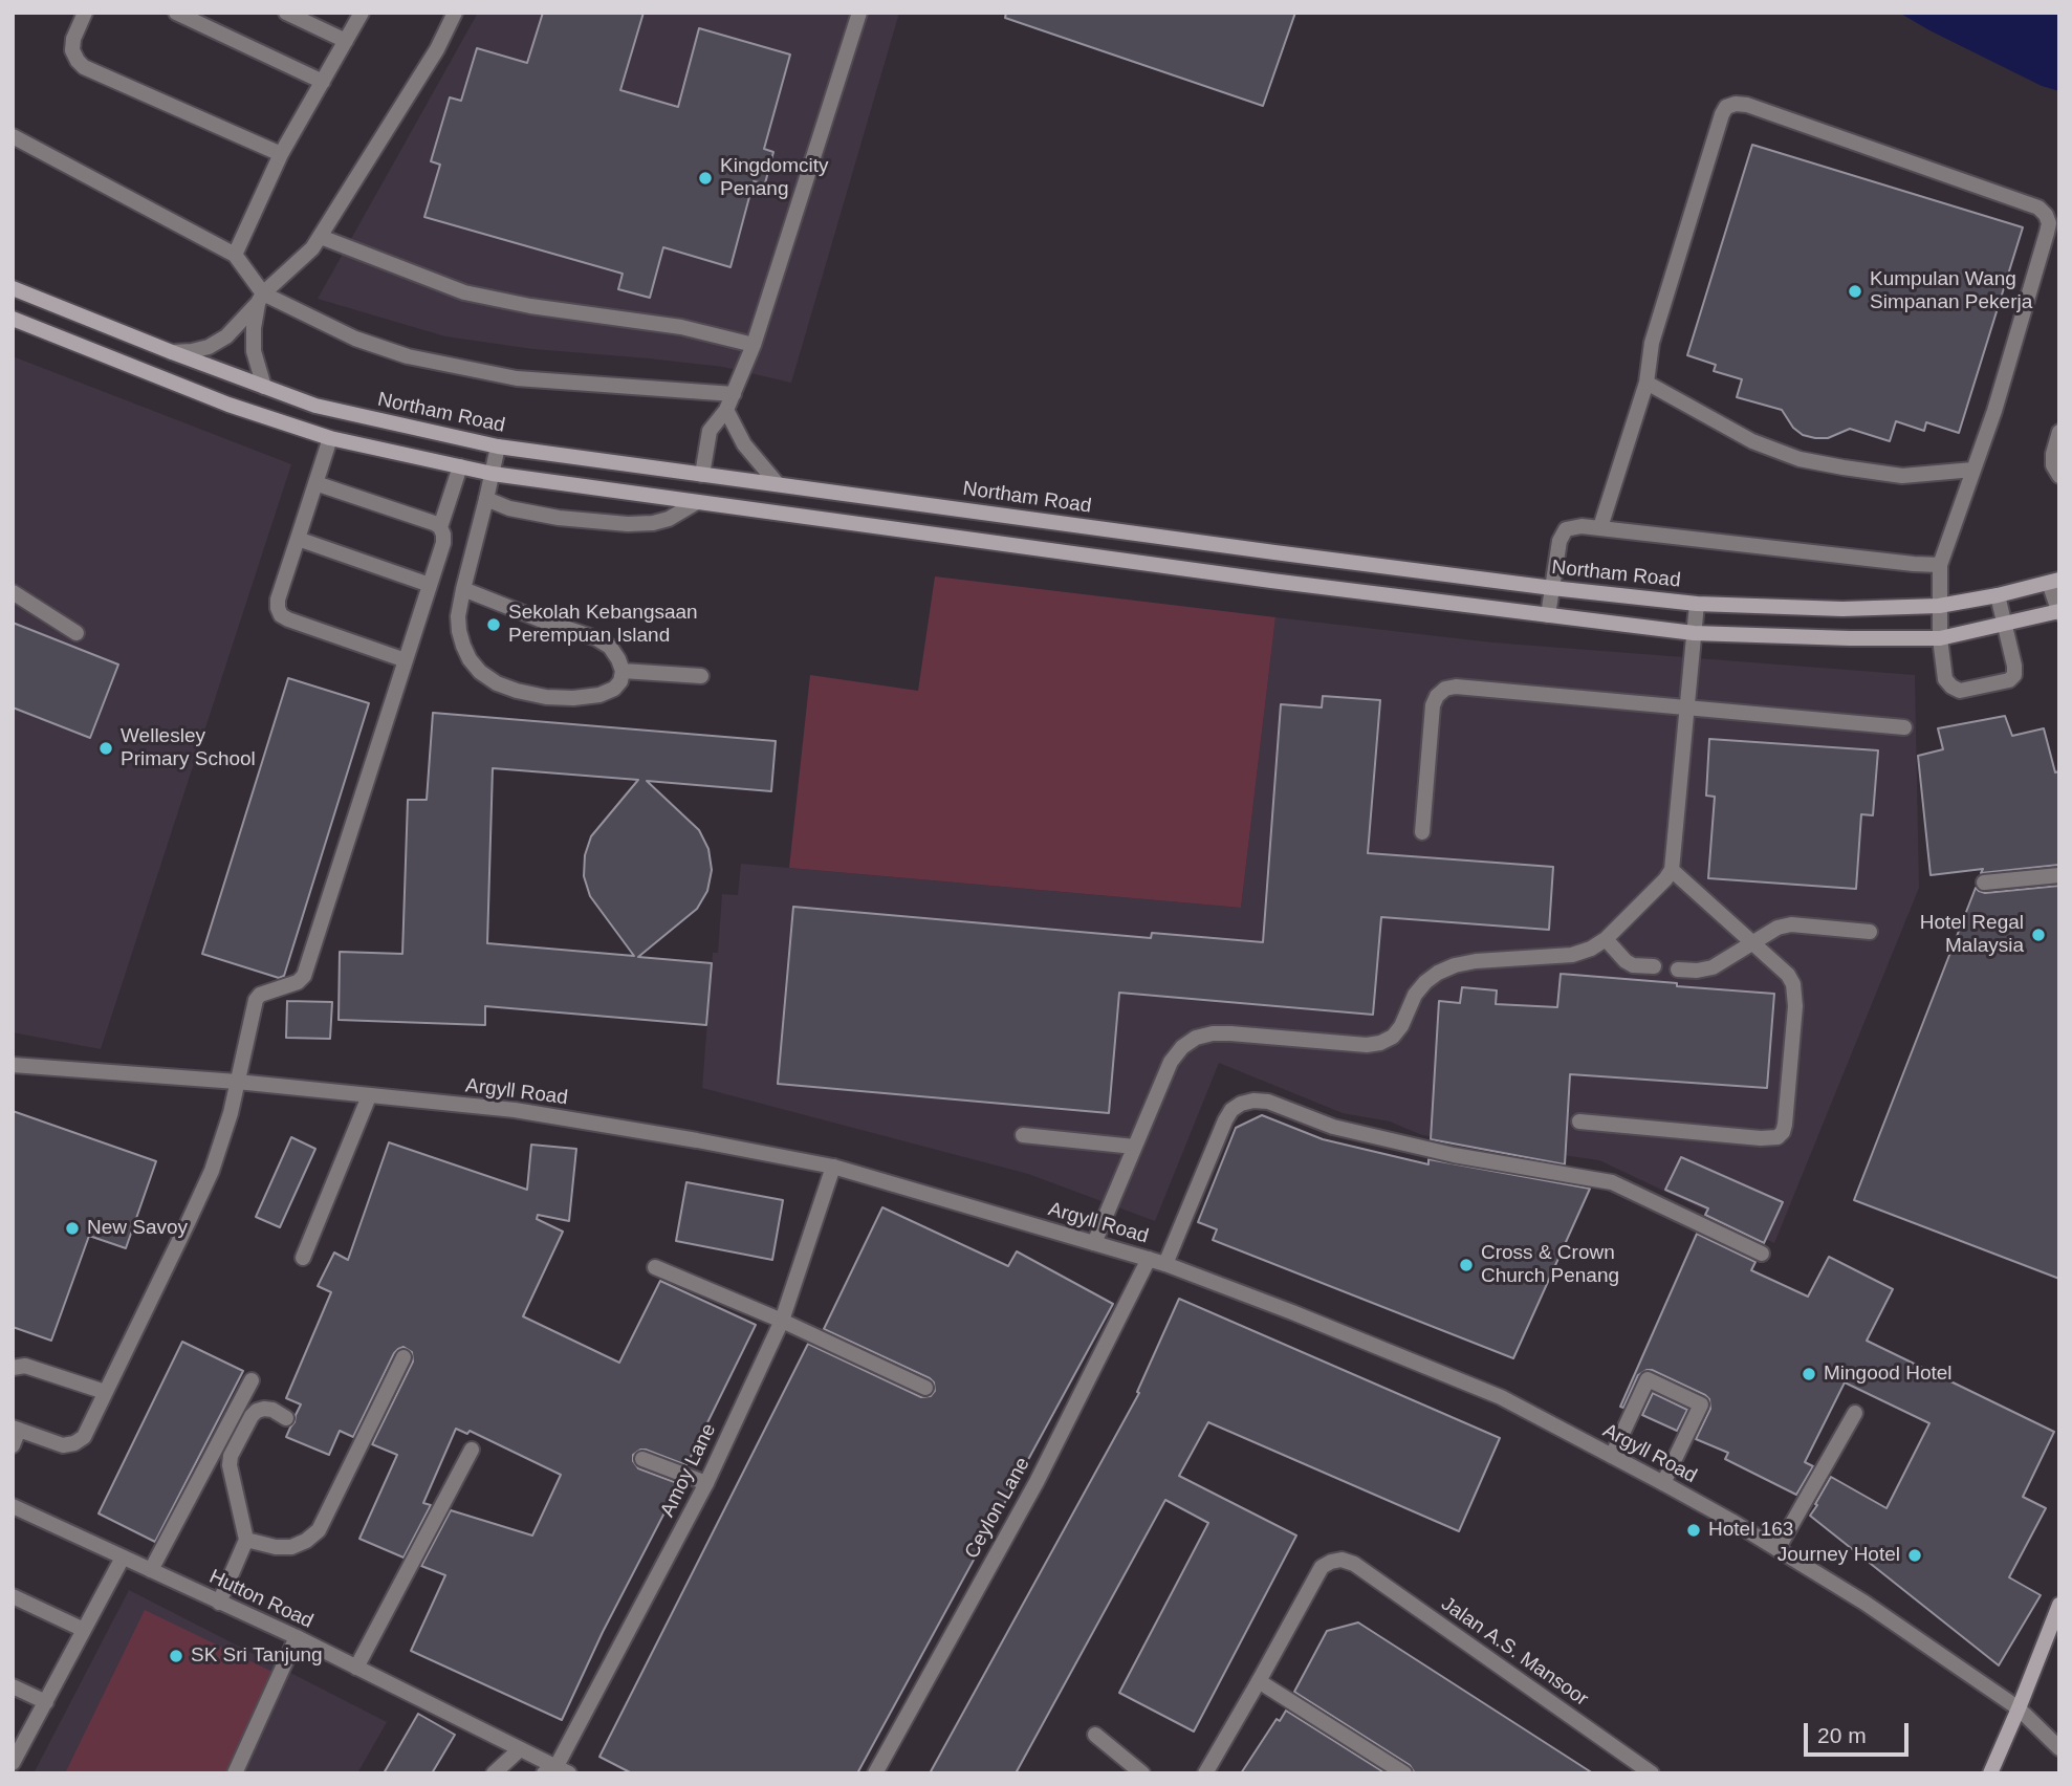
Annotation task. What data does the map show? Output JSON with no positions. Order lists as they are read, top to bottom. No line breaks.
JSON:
{"streets":{"main road":["Northam Road"],"street":["Argyll Road","Amoy Lane","Ceylon Lane","Hutton Road","Jalan A.S. Mansoor"]},"crossings":[["Argyll Road","Amoy Lane"],["Argyll Road","Ceylon Lane"],["Amoy Lane","Hutton Road"]],"places":["Kingdomcity Penang","Kumpulan Wang Simpanan Pekerja","Sekolah Kebangsaan Perempuan Island","Wellesley Primary School","Hotel Regal Malaysia","New Savoy","Cross & Crown Church Penang","Mingood Hotel","Hotel 163","Journey Hotel","SK Sri Tanjung"],"scale_bar":"20 m"}
